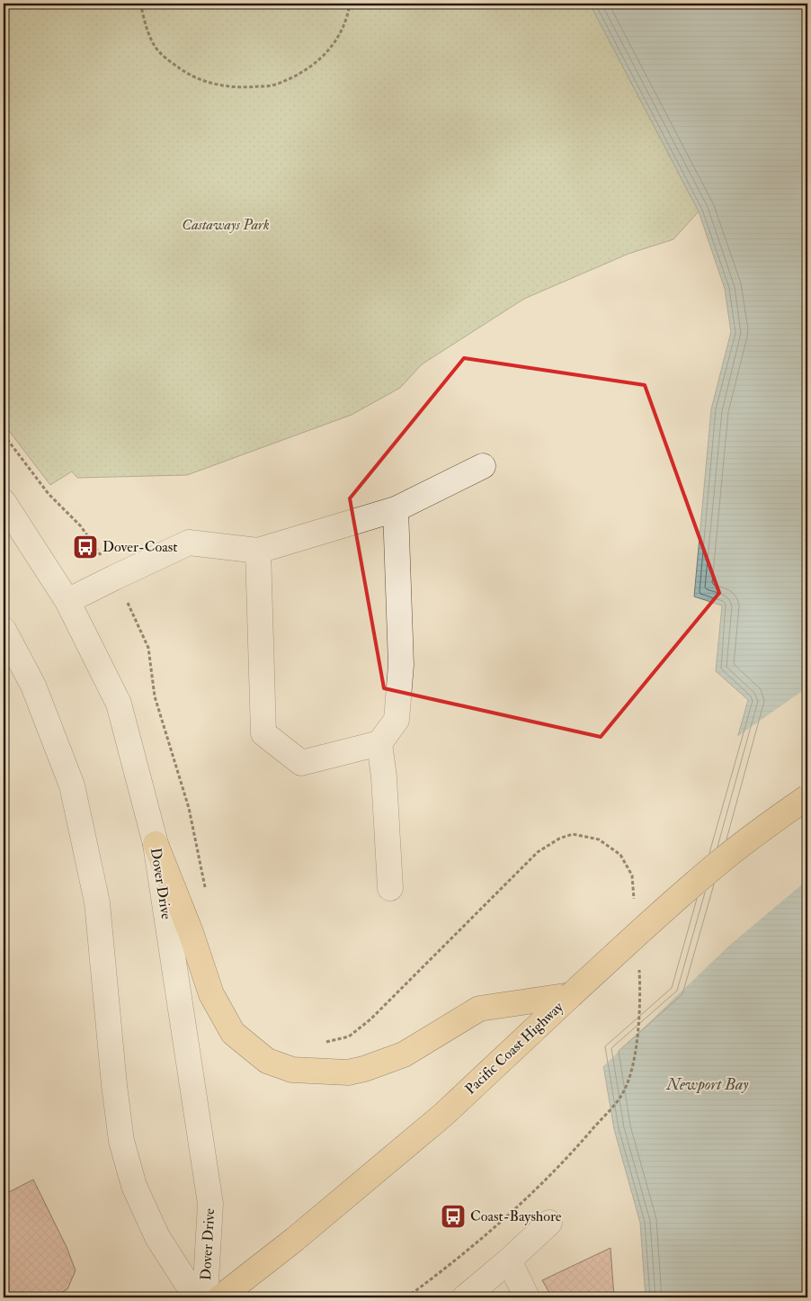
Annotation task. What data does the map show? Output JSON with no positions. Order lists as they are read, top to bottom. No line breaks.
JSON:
{"streets":{"highway":["Pacific Coast Highway"],"street":["Dover Drive"]},"water":["Newport Bay"],"parks":["Castaways Park"],"places":{"bus stop":["Dover-Coast","Coast-Bayshore"]}}
